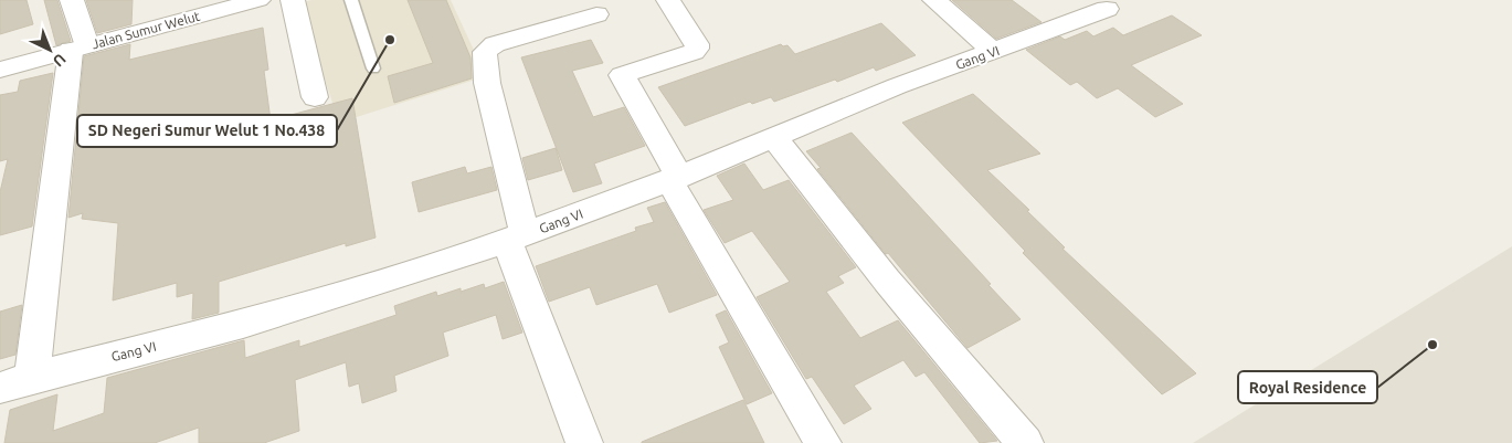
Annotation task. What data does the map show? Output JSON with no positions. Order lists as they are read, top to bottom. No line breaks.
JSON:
{"streets":{"street":["Jalan Sumur Welut","Gang VI"]},"places":["SD Negeri Sumur Welut 1 No.438","Royal Residence"],"north":"bottom right"}
